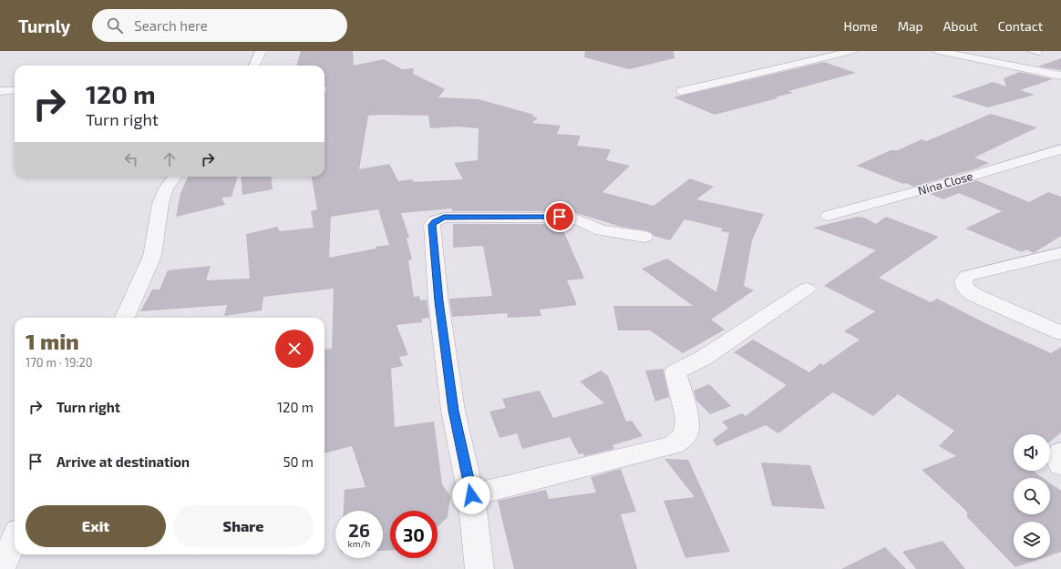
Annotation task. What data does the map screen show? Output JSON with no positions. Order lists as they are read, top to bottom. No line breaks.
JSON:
{"streets":{"street":["Nina Close"]},"page":{"header":"Turnly","search":"Search here","nav":["Home","Map","About","Contact"],"turn":["120 m","Turn right"],"heading":["1 min","170 m · 19:20"],"list":[{"name":"Turn right","value":"120 m"},{"name":"Arrive at destination","value":"50 m"}],"buttons":["Exit","Share"],"speed":"26 km/h","limit":"30"}}
